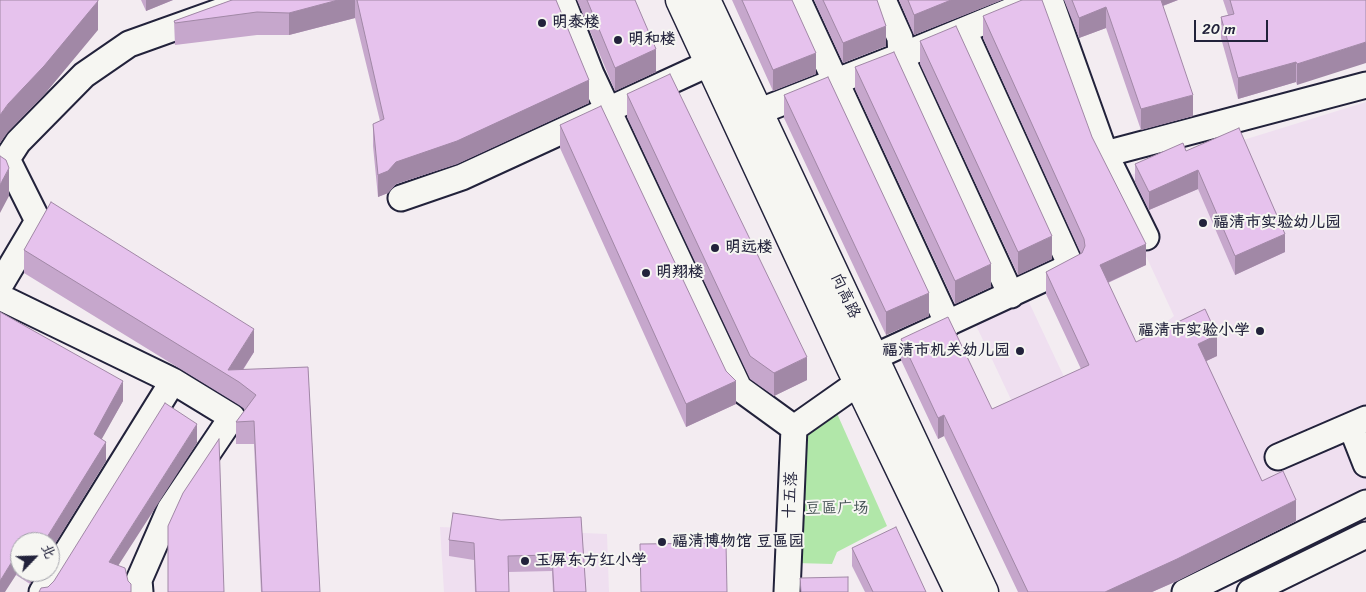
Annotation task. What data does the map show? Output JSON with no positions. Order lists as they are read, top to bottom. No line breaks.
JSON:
{"streets":{"main road":["向高路"],"street":["十五落"]},"parks":["豆區广场"],"places":["明泰楼","明和楼","福清市实验幼儿园","明远楼","明翔楼","福清市实验小学","福清市机关幼儿园","福清博物馆 豆區园","玉屏东方红小学"],"scale_bar":"20 m","north":"top right"}
